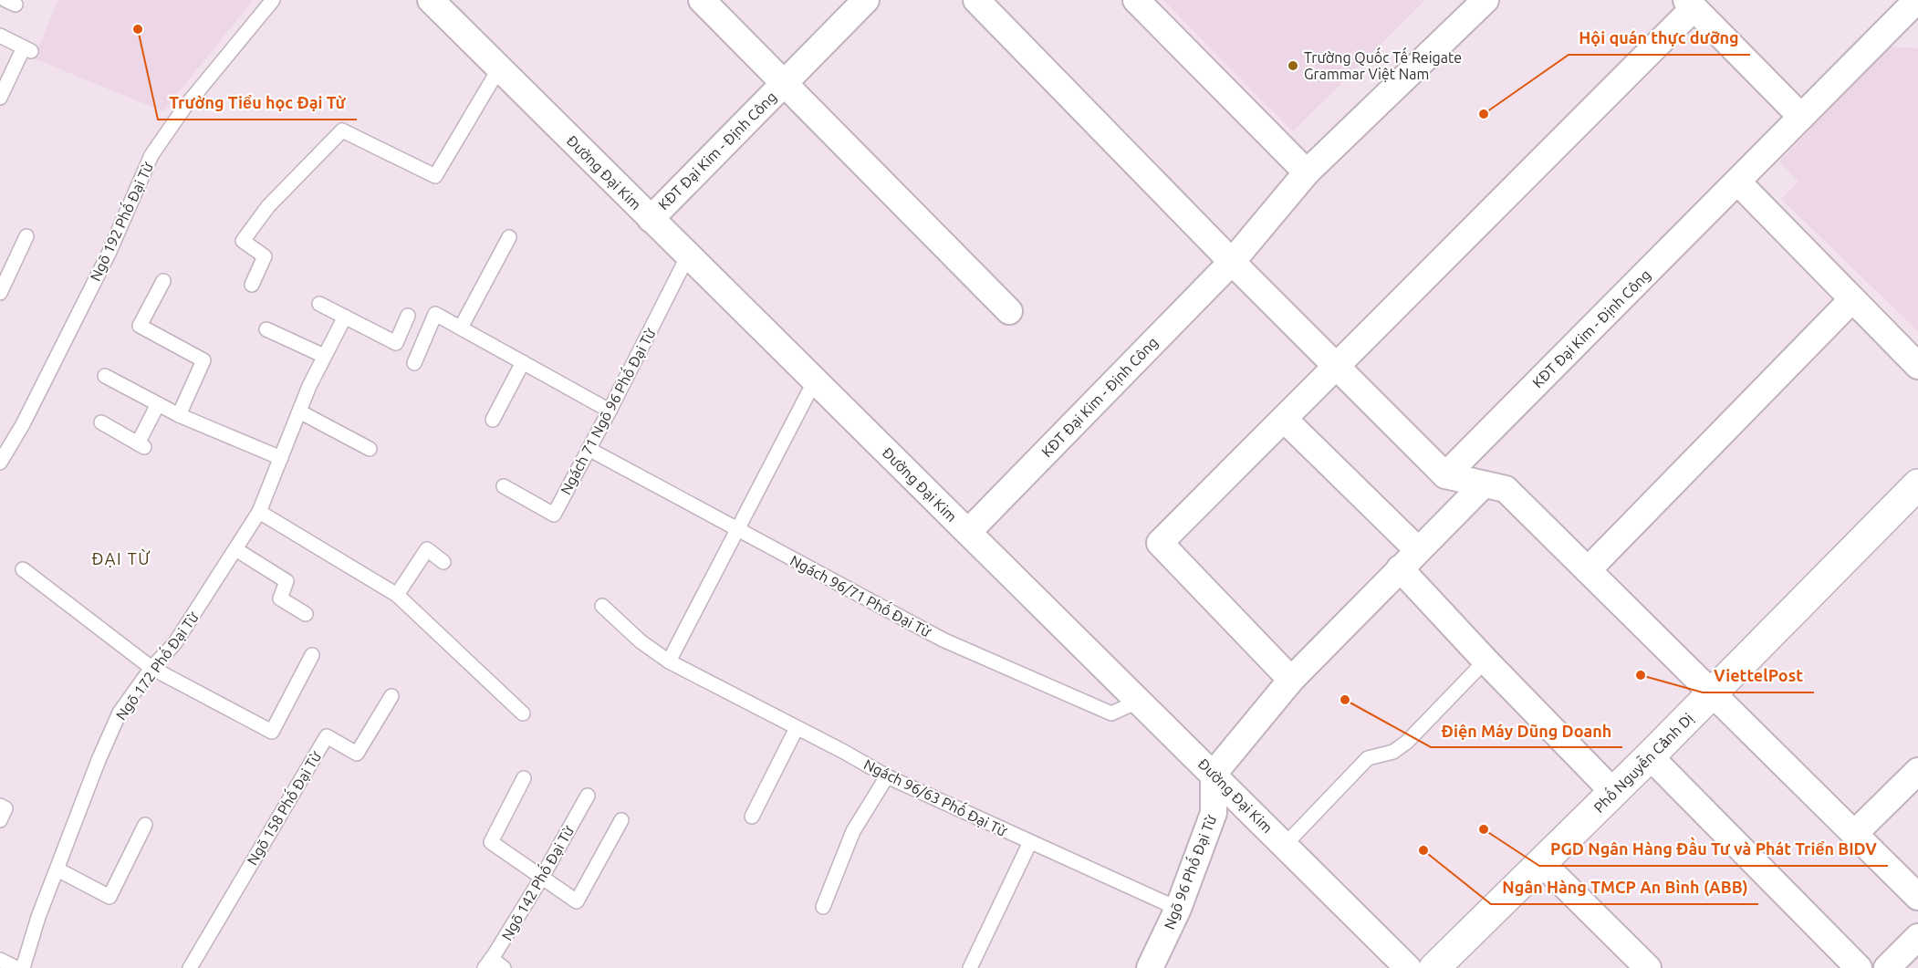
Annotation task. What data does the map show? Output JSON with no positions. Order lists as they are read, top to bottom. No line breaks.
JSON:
{"streets":{"main road":["Phố Nguyễn Cảnh Dị"],"street":["KĐT Đại Kim - Định Công","Đường Đại Kim","Ngõ 96 Phố Đại Từ"],"lane":["Ngõ 192 Phố Đại Từ","Ngách 71 Ngõ 96 Phố Đại Từ","Ngách 96/71 Phố Đại Từ","Ngõ 172 Phố Đại Từ","Ngách 96/63 Phố Đại Từ","Ngõ 158 Phố Đại Từ","Ngõ 142 Phố Đại Từ"]},"crossings":[["KĐT Đại Kim - Định Công","Đường Đại Kim"],["Đường Đại Kim","Ngách 71 Ngõ 96 Phố Đại Từ"],["Đường Đại Kim","Ngách 96/71 Phố Đại Từ"],["Đường Đại Kim","Ngõ 96 Phố Đại Từ"],["Ngách 71 Ngõ 96 Phố Đại Từ","Ngách 96/71 Phố Đại Từ"],["Ngách 96/63 Phố Đại Từ","Ngõ 96 Phố Đại Từ"]],"districts":["ĐẠI TỪ"],"places":["Trường Tiểu học Đại Từ","Trường Quốc Tế Reigate Grammar Việt Nam","Hội quán thực dưỡng","ViettelPost","Điện Máy Dũng Doanh","PGD Ngân Hàng Đầu Tư và Phát Triển BIDV","Ngân Hàng TMCP An Bình (ABB)"]}
